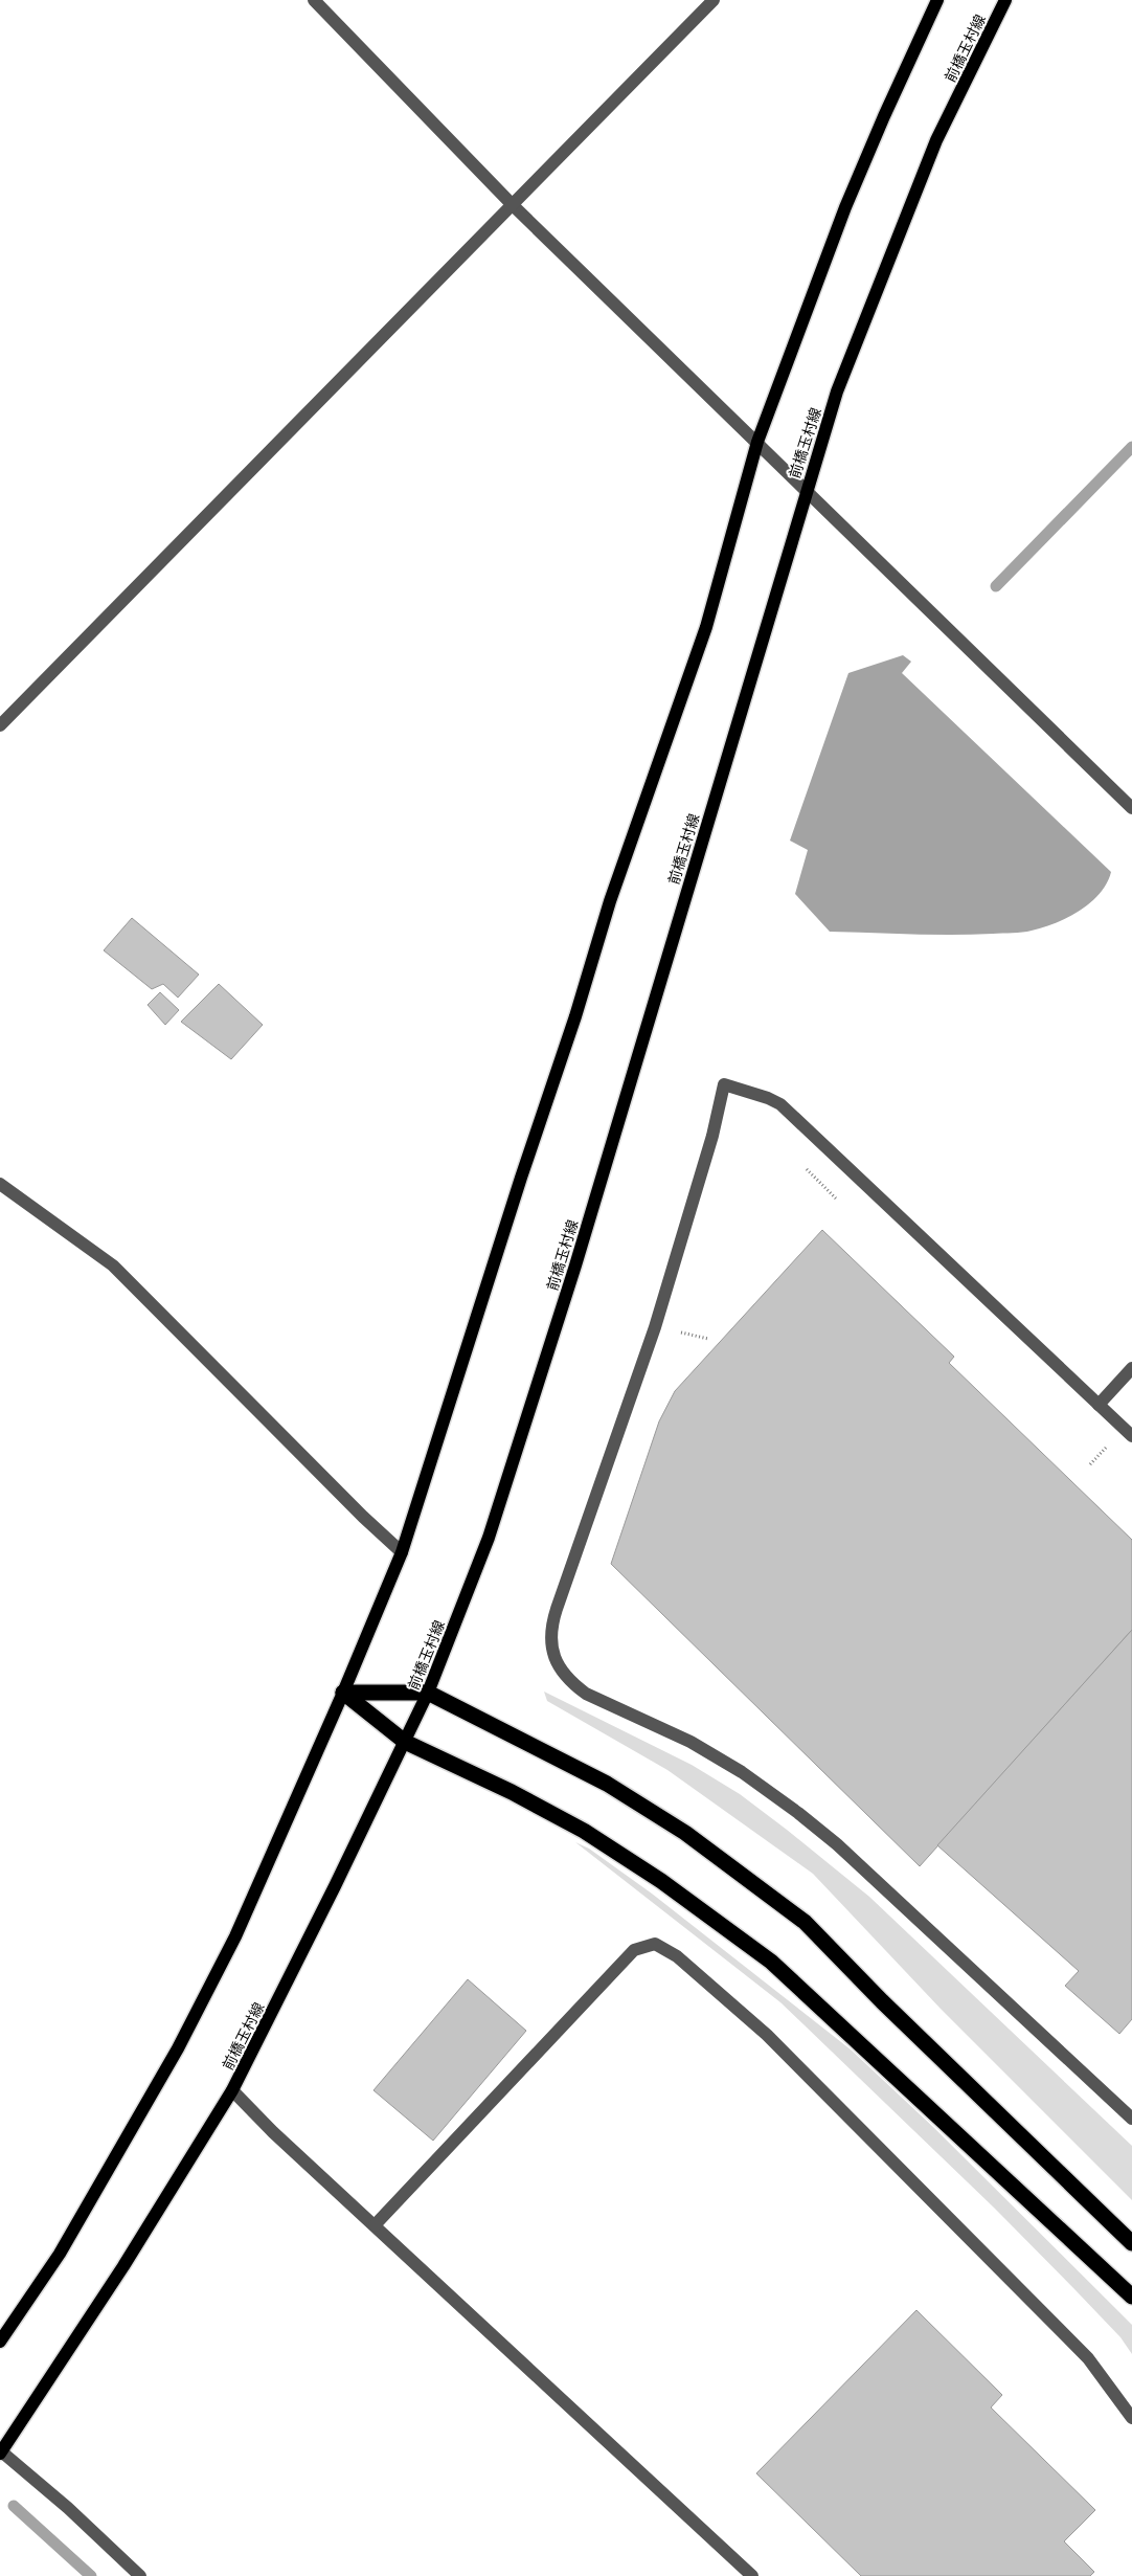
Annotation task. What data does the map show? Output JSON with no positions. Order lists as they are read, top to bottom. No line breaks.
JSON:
{"streets":{"main road":["前橋玉村線"]}}
